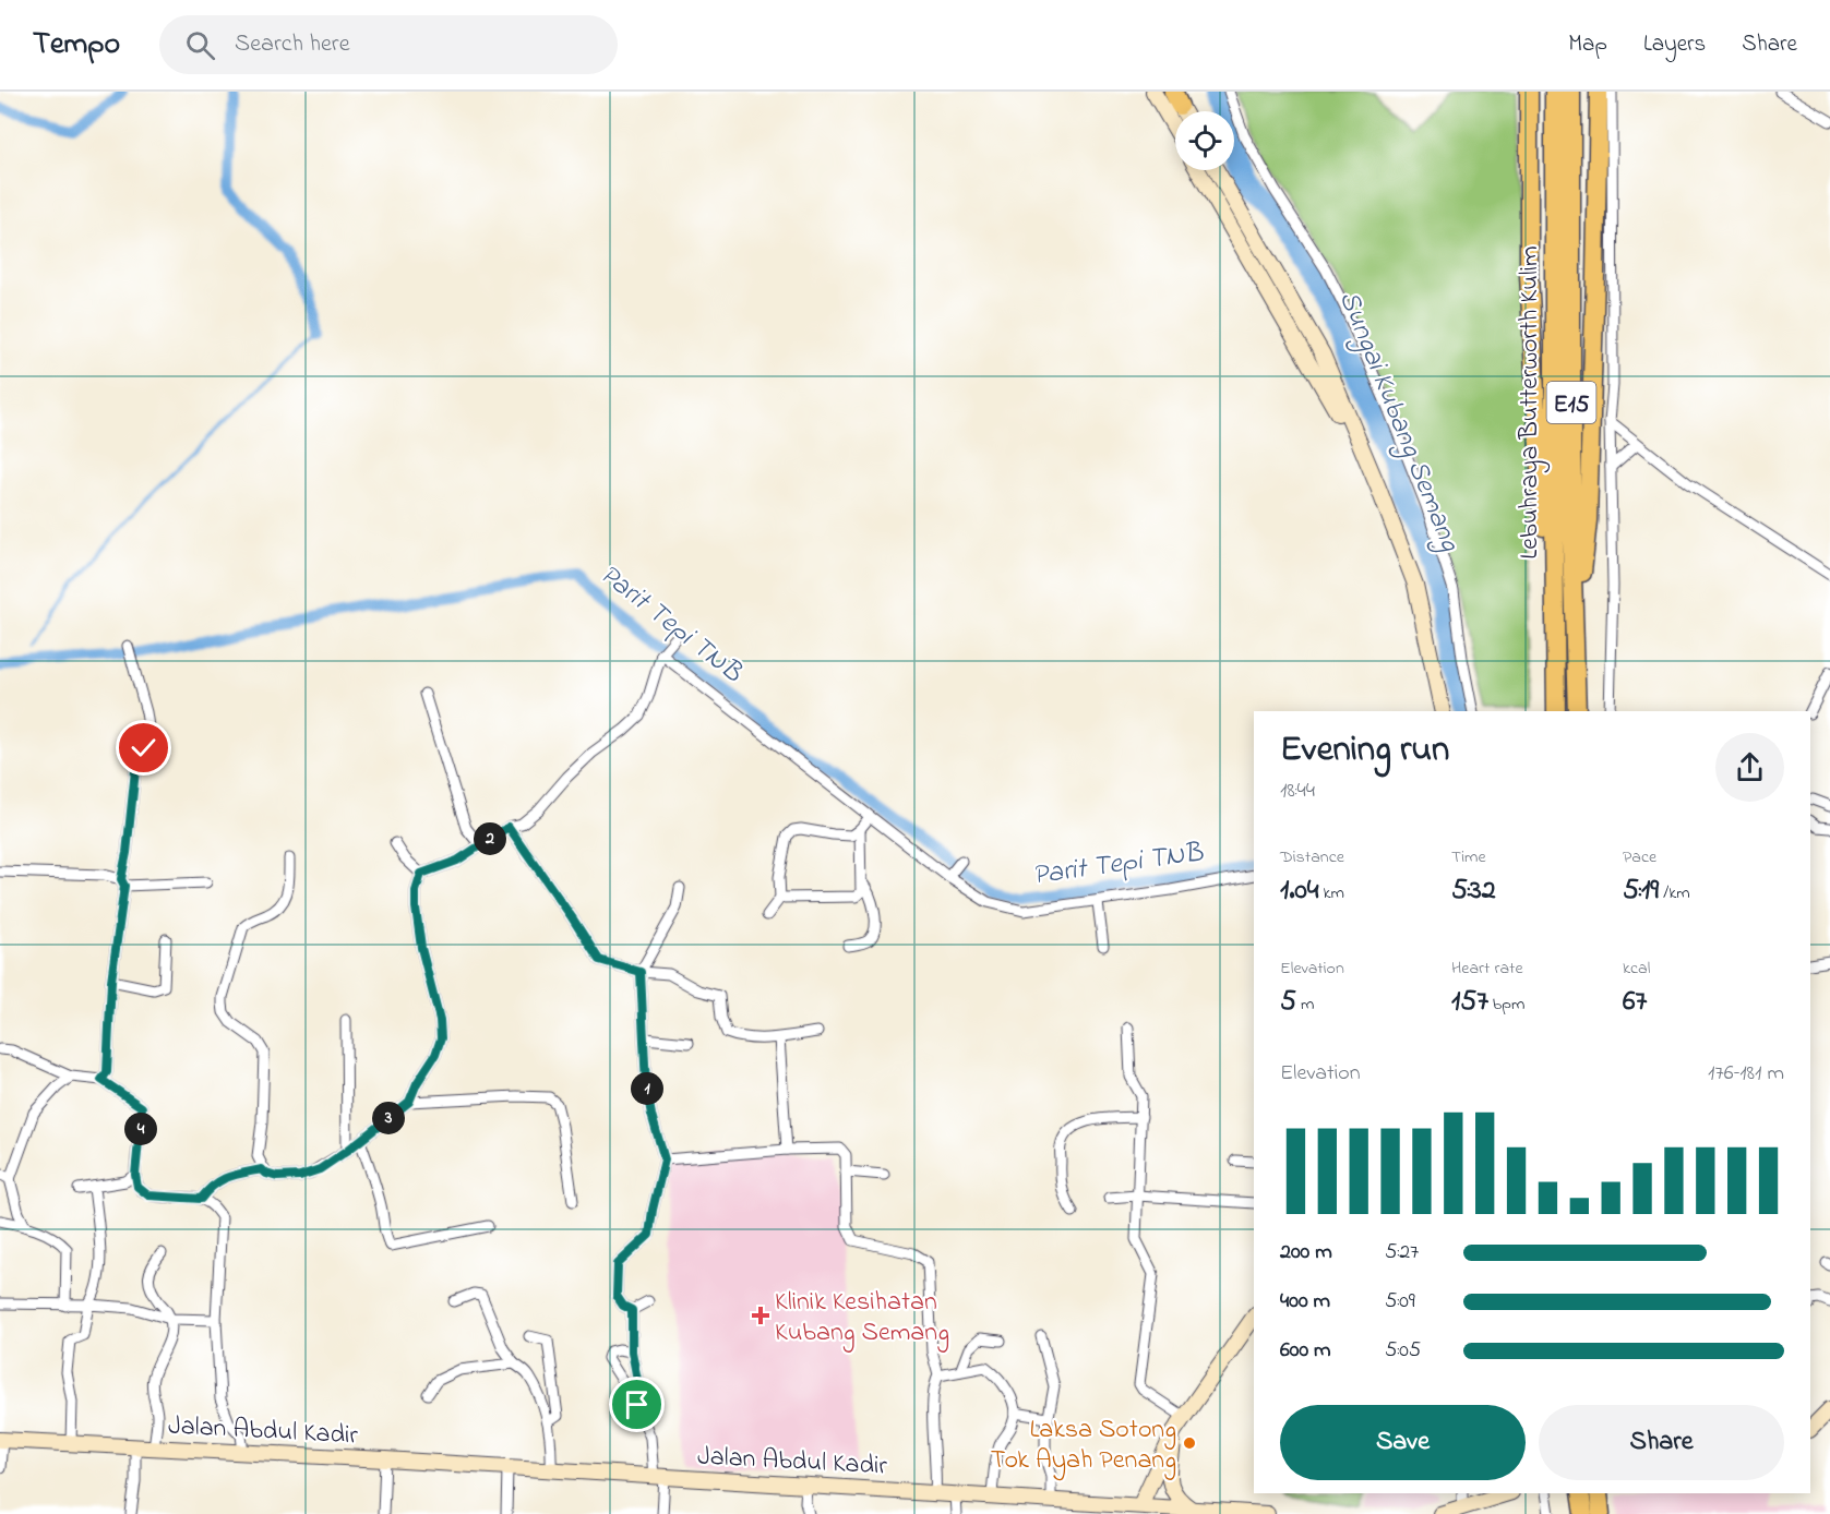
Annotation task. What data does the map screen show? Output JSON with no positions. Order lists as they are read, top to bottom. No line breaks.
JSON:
{"streets":{"highway":["Lebuhraya Butterworth Kulim","E15"],"main road":["Jalan Abdul Kadir"]},"water":["Sungai Kubang Semang","Parit Tepi TNB"],"places":{"health":["Klinik Kesihatan Kubang Semang"],"other":["Laksa Sotong Tok Ayah Penang"]},"page":{"header":"Tempo","search":"Search here","nav":["Map","Layers","Share"],"heading":["Evening run","18:44"],"pins":["2","1","3","4"],"stats":[["Distance","1.04 km"],["Time","5:32"],["Pace","5:19 /km"],["Elevation","5 m"],["Heart rate","157 bpm"],["kcal","67"]],"chart":["Elevation","176–181 m"],"list":[{"name":"200 m","note":"5:27"},{"name":"400 m","note":"5:09"},{"name":"600 m","note":"5:05"}],"buttons":["Save","Share"]}}
